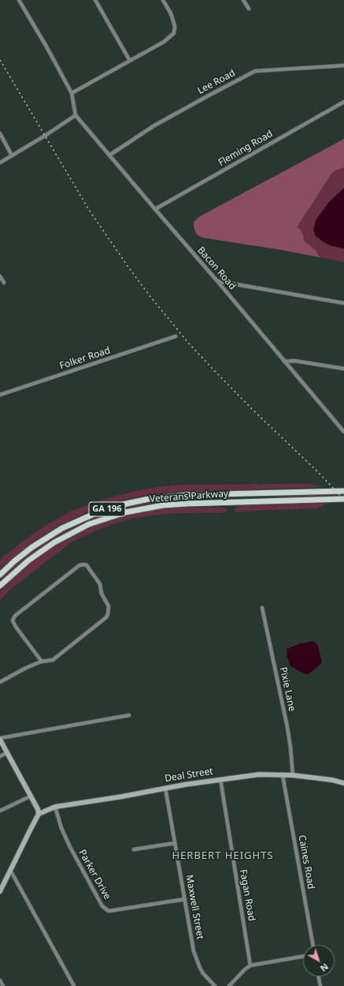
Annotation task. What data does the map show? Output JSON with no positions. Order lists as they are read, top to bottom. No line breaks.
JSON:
{"streets":{"main road":["Veterans Parkway","GA 196"],"street":["Lee Road","Fleming Road","Bacon Road","Folker Road","Pixie Lane","Deal Street","Caines Road","Parker Drive","Fagan Road","Maxwell Street"]},"crossings":[["Lee Road","Bacon Road"],["Fleming Road","Bacon Road"],["Pixie Lane","Deal Street"],["Deal Street","Caines Road"],["Deal Street","Parker Drive"],["Deal Street","Fagan Road"],["Deal Street","Maxwell Street"],["Parker Drive","Maxwell Street"]],"districts":["HERBERT HEIGHTS"],"north":"bottom right"}
